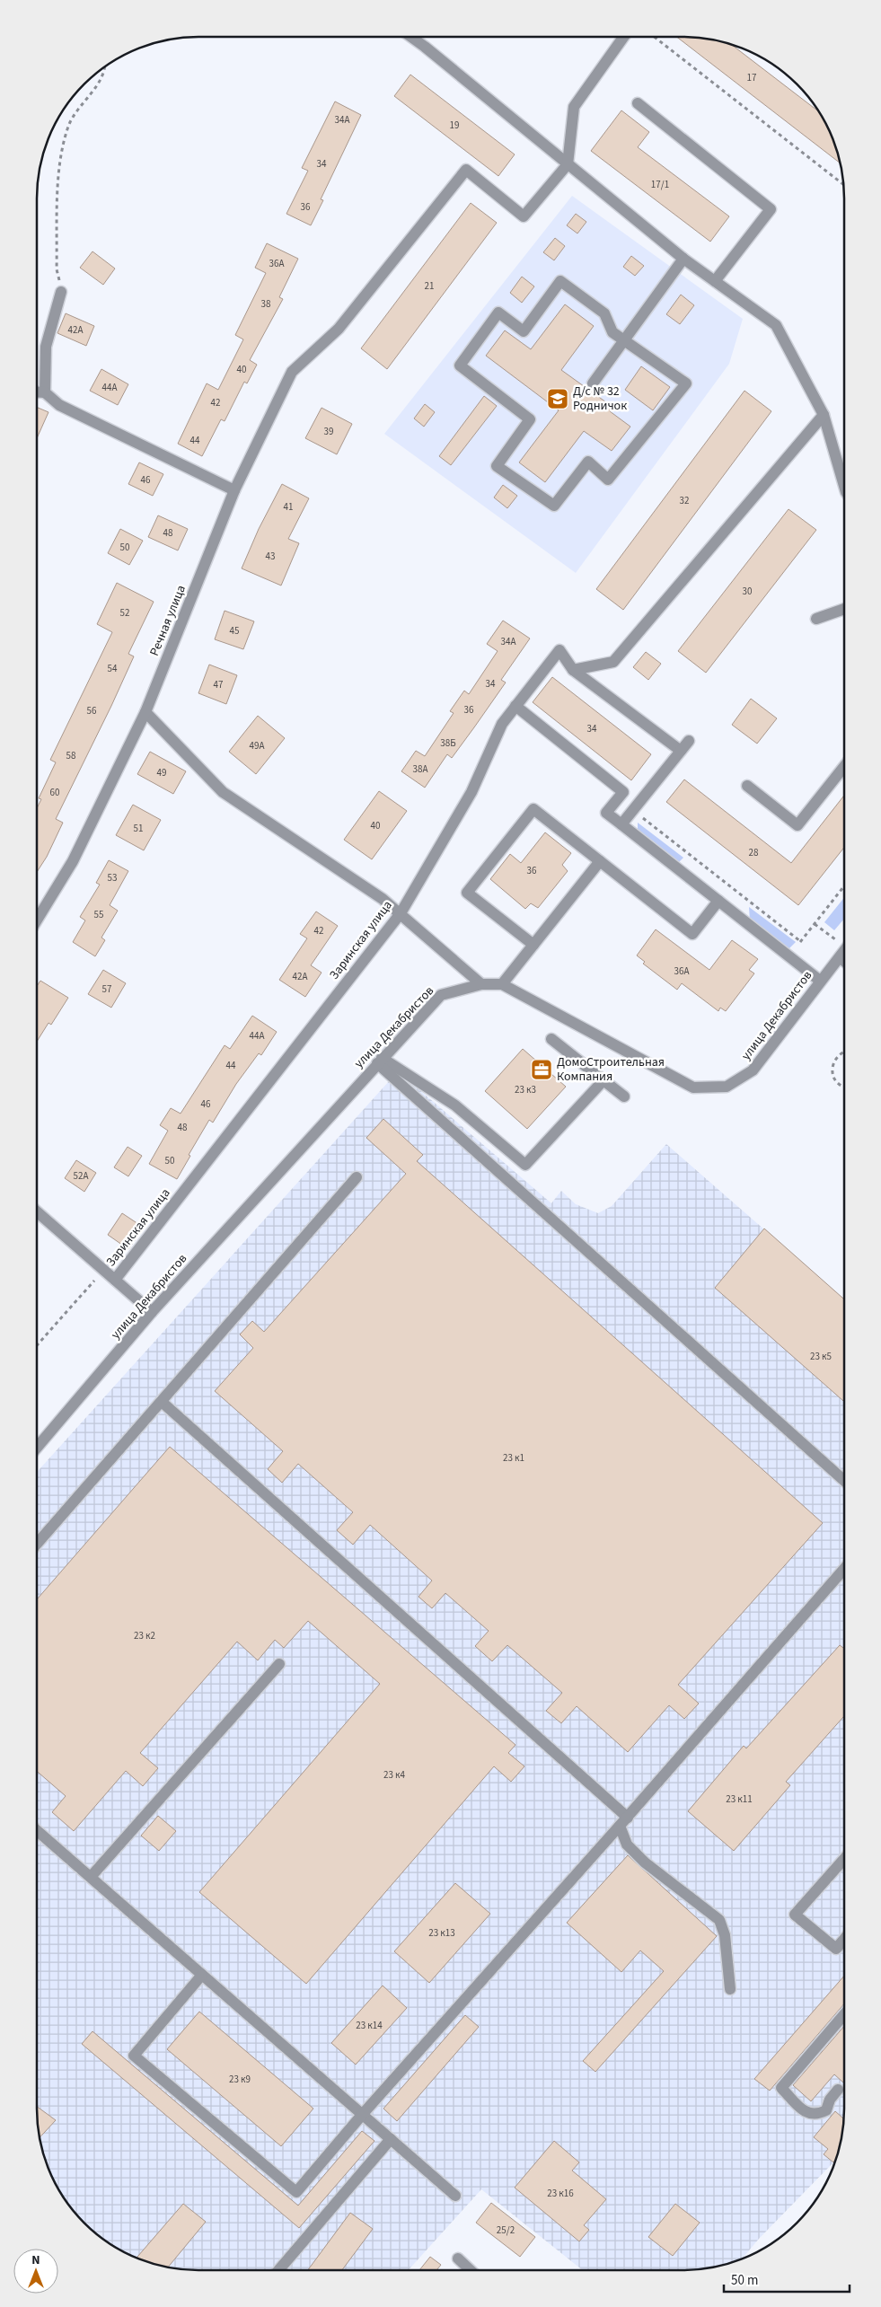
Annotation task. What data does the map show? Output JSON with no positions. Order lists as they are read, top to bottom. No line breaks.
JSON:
{"streets":{"street":["Речная улица","Заринская улица","улица Декабристов"]},"places":{"school or university":["Д/с № 32 Родничок"],"office":["ДомоСтроительная Компания"]},"house_numbers":["17","34А","19","34","17/1","36","36А","21","38","42А","40","44А","42","39","44","46","32","41","48","50","43","30","52","45","34А","54","34","47","36","56","34","38Б","49А","58","38А","49","60","40","51","28","36","53","55","42","36А","42А","57","44А","44","23 к3","46","48","50","52А","23 к5","23 к1","23 к2","23 к4","23 к11","23 к13","23 к14","23 к9","23 к16","25/2"],"scale_bar":"50 m","north":"top"}
